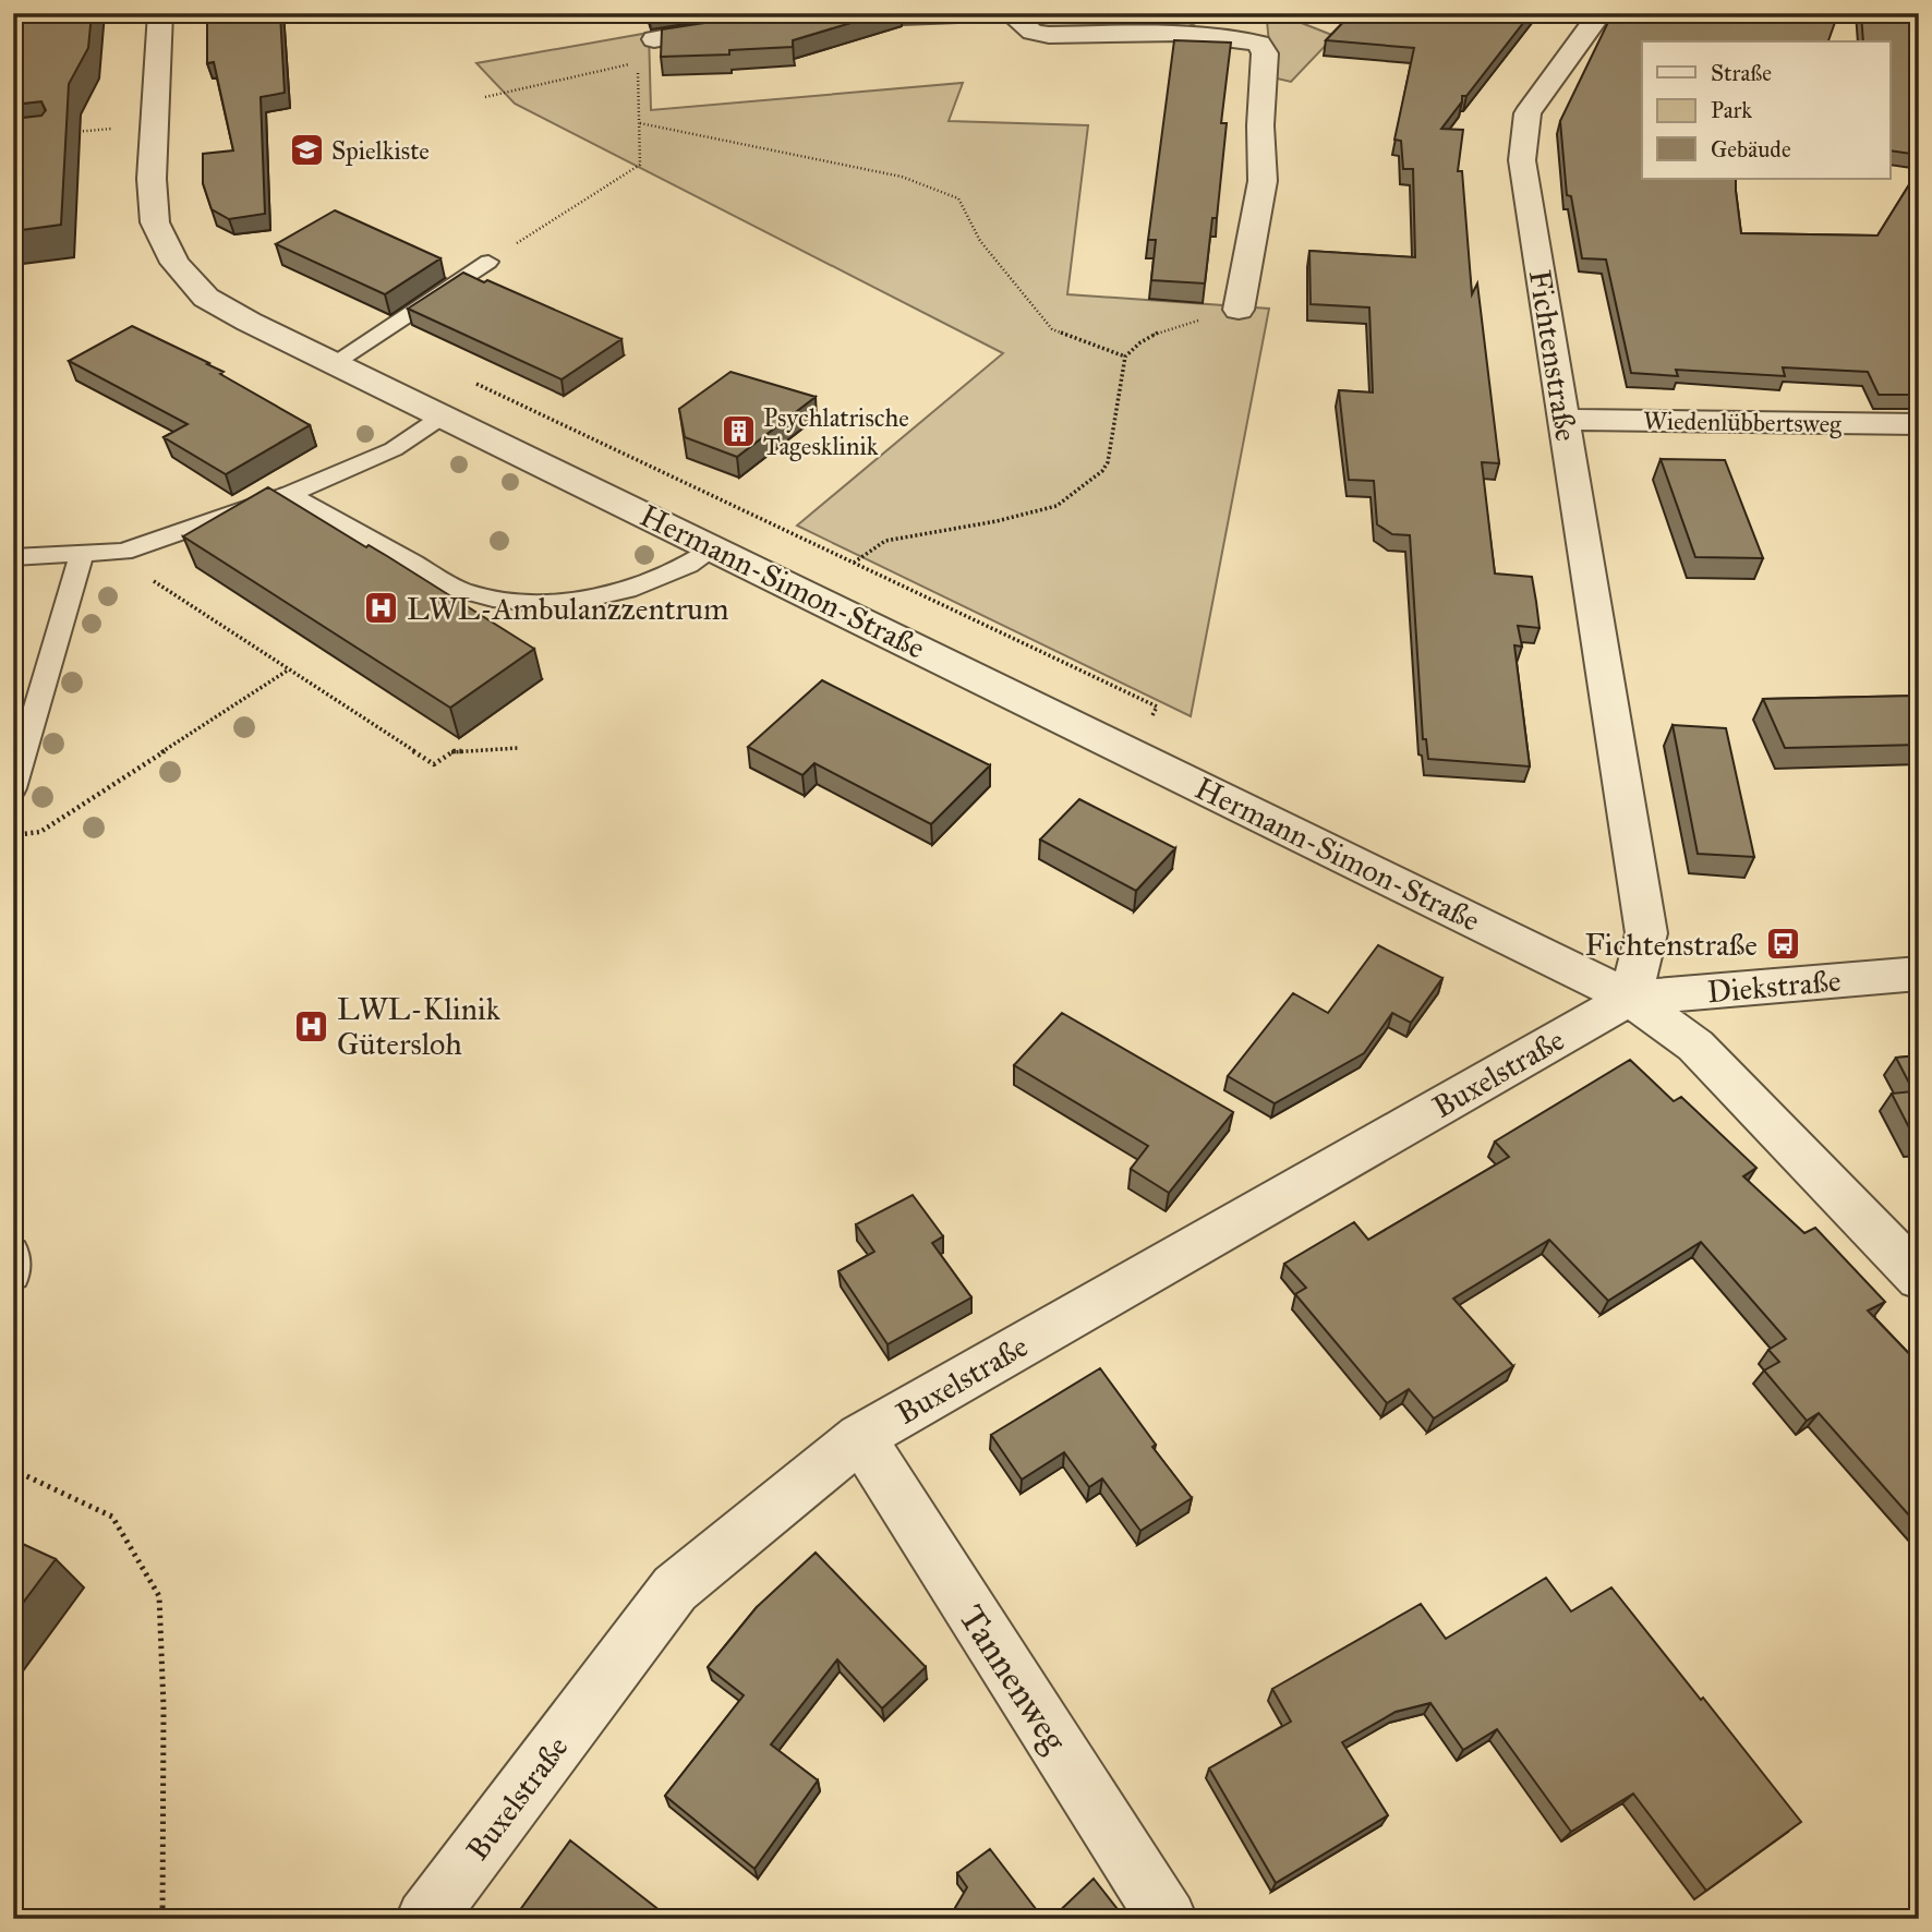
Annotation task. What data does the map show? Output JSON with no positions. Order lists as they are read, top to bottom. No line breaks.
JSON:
{"streets":{"street":["Fichtenstraße","Wiedenlübbertsweg","Hermann-Simon-Straße","Diekstraße","Buxelstraße","Tannenweg"]},"crossings":[["Fichtenstraße","Wiedenlübbertsweg"],["Fichtenstraße","Hermann-Simon-Straße"],["Fichtenstraße","Diekstraße"],["Fichtenstraße","Buxelstraße"],["Hermann-Simon-Straße","Diekstraße"],["Hermann-Simon-Straße","Buxelstraße"],["Diekstraße","Buxelstraße"],["Buxelstraße","Tannenweg"]],"places":{"school or university":["Spielkiste"],"building":["Psychlatrische Tagesklinik"],"hospital":["LWL-Ambulanzzentrum","LWL-Klinik Gütersloh"],"bus stop":["Fichtenstraße"]},"legend":["Straße","Park","Gebäude"]}
